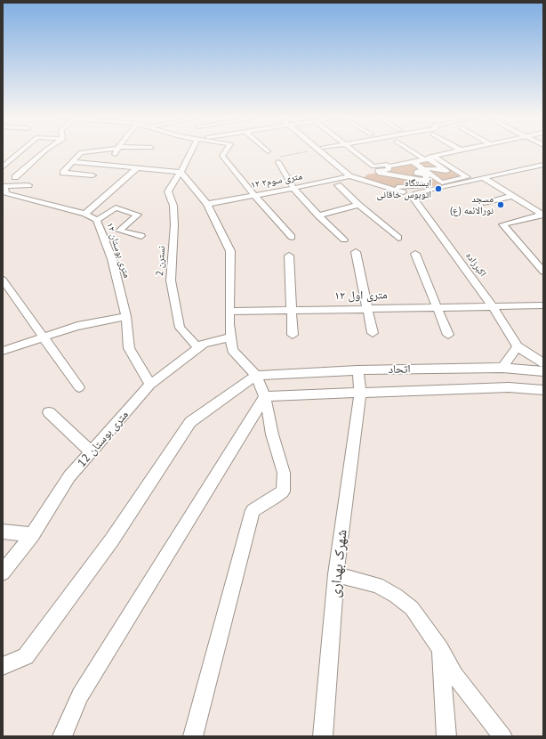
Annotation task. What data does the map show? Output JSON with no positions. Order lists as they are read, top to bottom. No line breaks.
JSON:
{"streets":{"street":["۱۲ متری سوم۲","۱۲ متری بوستان","نسترن 2","اکبرزاده","۱۲ متری اول","اتحاد","12 متری بوستان","شهرک بهداری"]},"crossings":[["۱۲ متری بوستان","12 متری بوستان"],["نسترن 2","12 متری بوستان"],["اکبرزاده","۱۲ متری اول"],["اتحاد","شهرک بهداری"]],"places":["ایستگاه اتوبوس خاقانی","مسجد نورالائمه (ع)"]}
